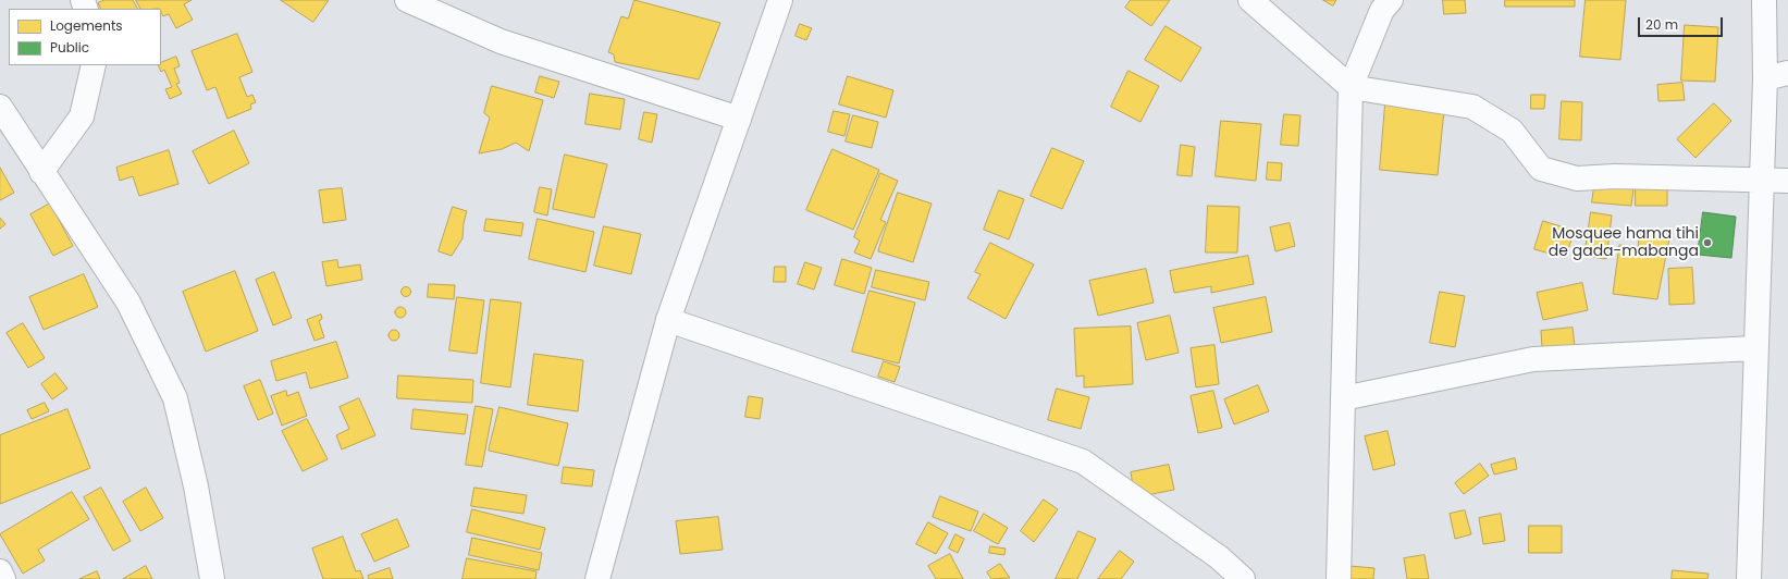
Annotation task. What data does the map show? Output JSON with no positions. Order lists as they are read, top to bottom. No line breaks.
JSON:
{"places":["Mosquee hama tihi de gada-mabanga"],"legend":["Logements","Public"],"scale_bar":"20 m"}
